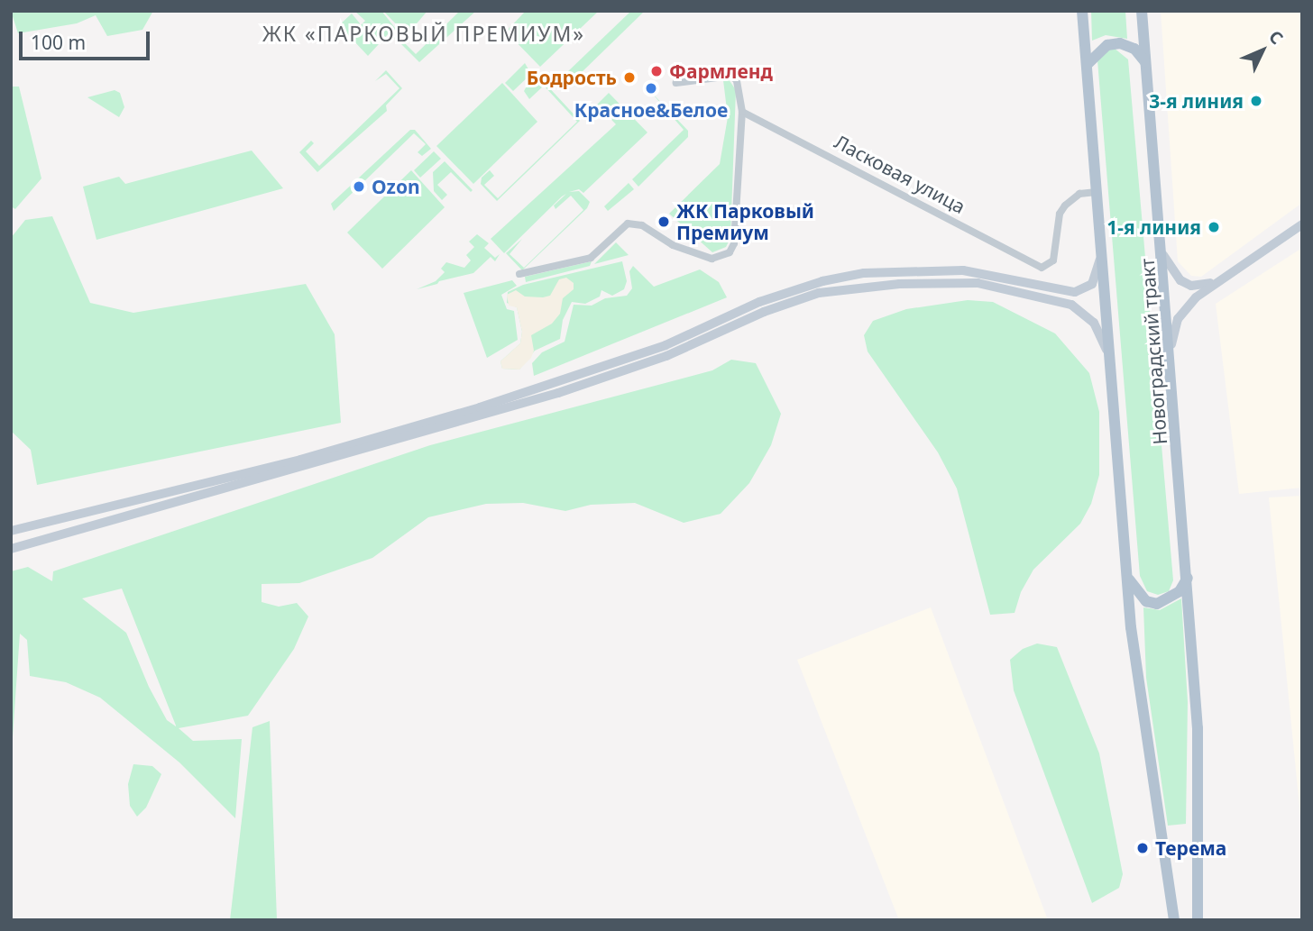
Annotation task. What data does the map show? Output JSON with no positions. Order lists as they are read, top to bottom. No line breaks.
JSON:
{"streets":{"main road":["Новоградский тракт"],"street":["Ласковая улица"]},"districts":["ЖК «ПАРКОВЫЙ ПРЕМИУМ»"],"places":["Фармленд","Бодрость","Красное&Белое","3-я линия","Ozon","ЖК Парковый Премиум","1-я линия","Терема"],"scale_bar":"100 m","north":"top right"}
